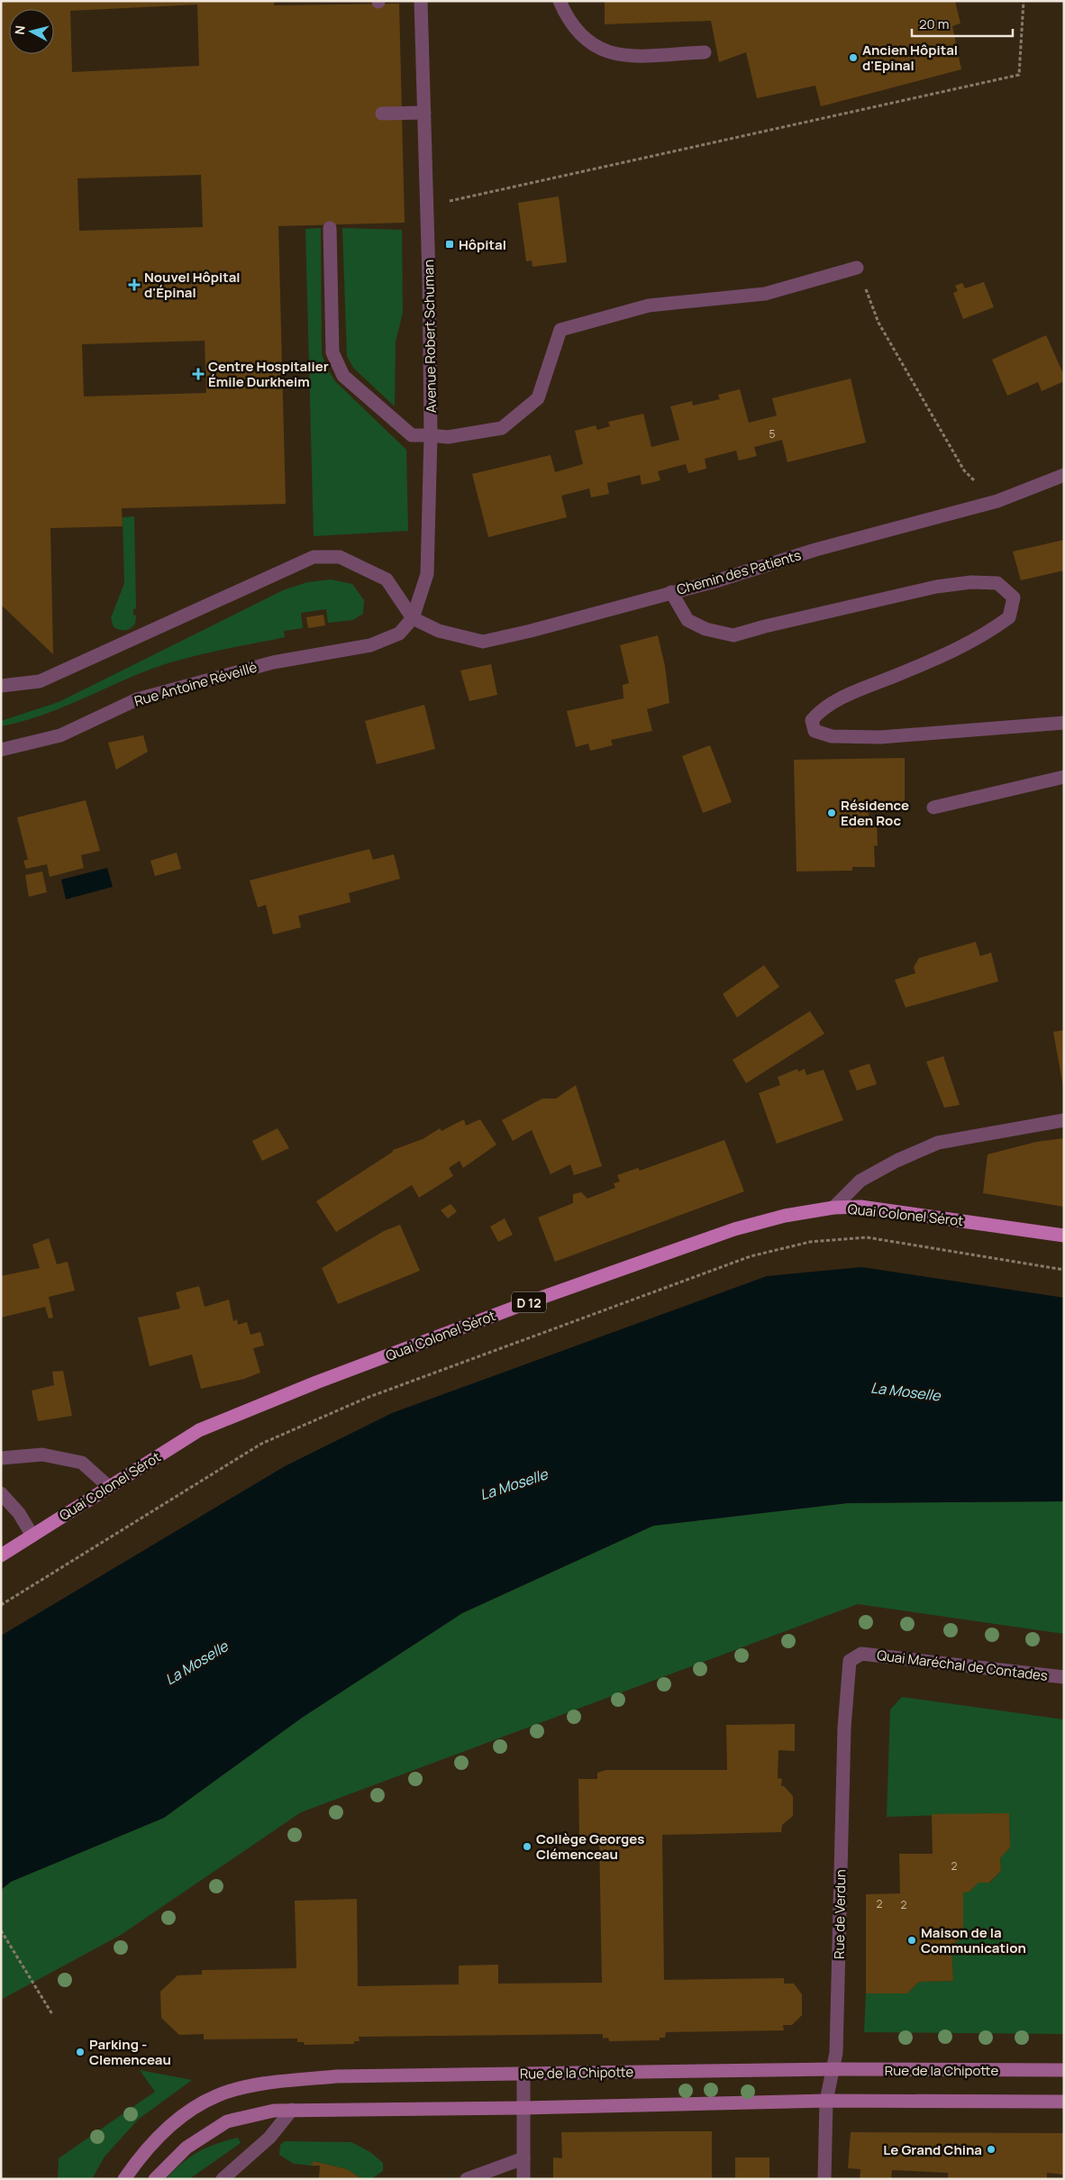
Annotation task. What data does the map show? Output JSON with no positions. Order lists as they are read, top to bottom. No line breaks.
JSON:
{"streets":{"main road":["Quai Colonel Sérot","D 12","Rue de la Chipotte"],"street":["Avenue Robert Schuman","Chemin des Patients","Rue Antoine Réveillé","Quai Maréchal de Contades","Rue de Verdun"]},"crossings":[["Avenue Robert Schuman","Chemin des Patients"],["Avenue Robert Schuman","Rue Antoine Réveillé"],["Quai Colonel Sérot","D 12"],["Quai Maréchal de Contades","Rue de Verdun"],["Rue de Verdun","Rue de la Chipotte"]],"water":["La Moselle"],"places":{"other":["Ancien Hôpital d'Epinal","Résidence Eden Roc","Collège Georges Clémenceau","Maison de la Communication","Parking - Clemenceau","Le Grand China"],"transit":["Hôpital"],"health":["Nouvel Hôpital d'Épinal","Centre Hospitalier Émile Durkheim"]},"house_numbers":["5","2","2","2"],"scale_bar":"20 m","north":"left"}
